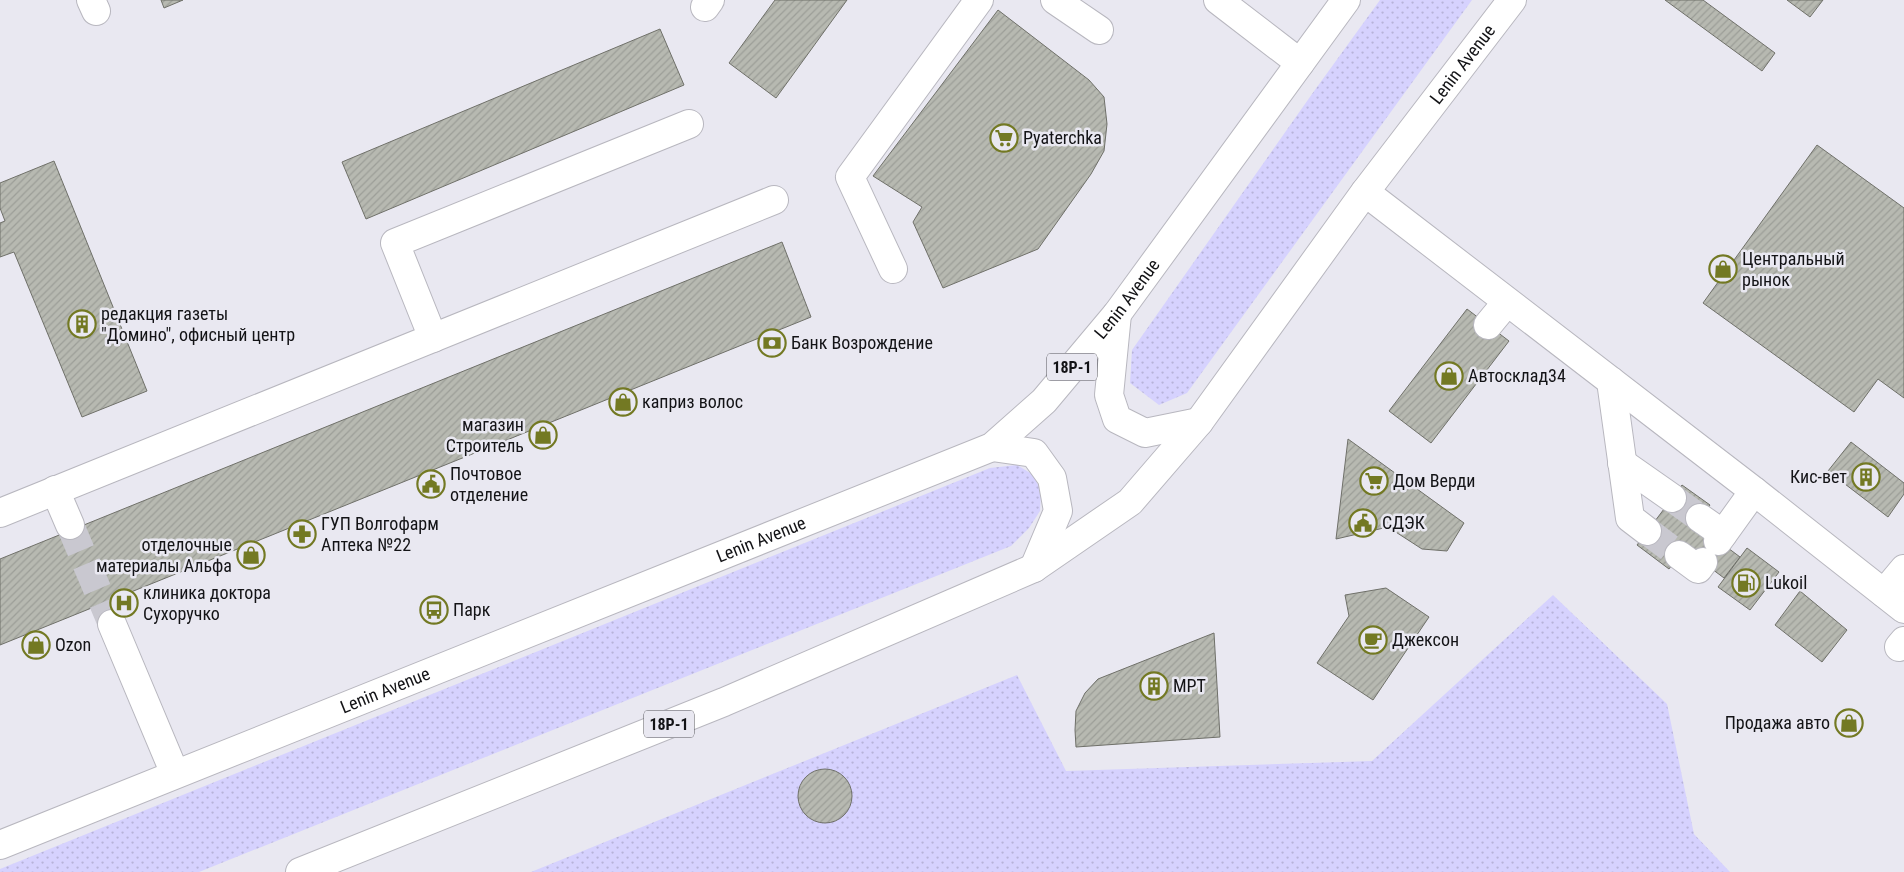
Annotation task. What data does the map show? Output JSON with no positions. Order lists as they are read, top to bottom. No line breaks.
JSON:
{"streets":{"main road":["Lenin Avenue","18Р-1"]},"places":{"supermarket":["Pyaterchka","Дом Верди"],"shop":["Центральный рынок","Автосклад34","каприз волос","магазин Строитель","отделочные материалы Альфа","Ozon","Продажа авто"],"building":["редакция газеты \"Домино\", офисный центр","Кис-вет","МРТ"],"bank":["Банк Возрождение"],"public building":["Почтовое отделение","СДЭК"],"pharmacy":["ГУП Волгофарм Аптека №22"],"fuel station":["Lukoil"],"hospital":["клиника доктора Сухоручко"],"bus stop":["Парк"],"cafe":["Джексон"]}}
